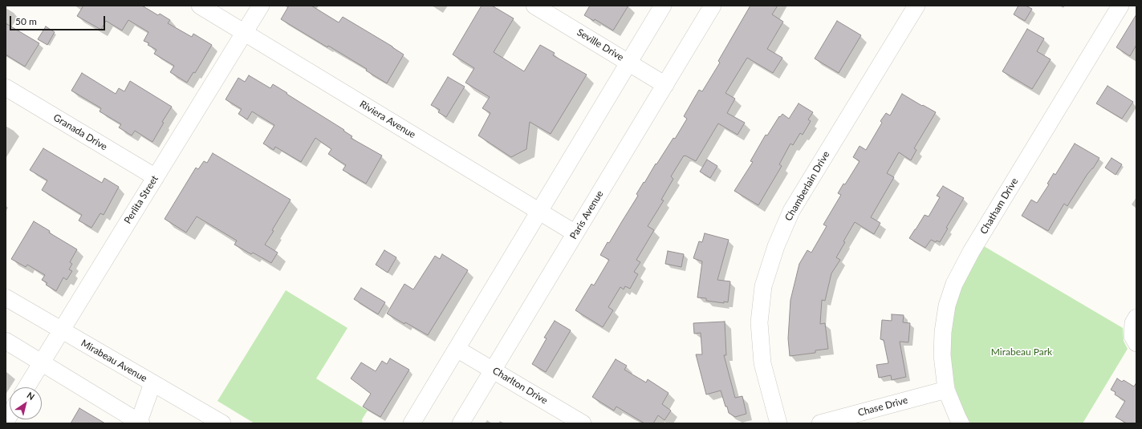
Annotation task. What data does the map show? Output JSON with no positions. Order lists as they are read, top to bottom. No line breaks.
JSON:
{"streets":{"street":["Seville Drive","Riviera Avenue","Granada Drive","Chamberlain Drive","Perlita Street","Chatham Drive","Paris Avenue","Mirabeau Avenue","Charlton Drive","Chase Drive"]},"crossings":[["Seville Drive","Paris Avenue"],["Riviera Avenue","Perlita Street"],["Riviera Avenue","Paris Avenue"],["Granada Drive","Perlita Street"],["Perlita Street","Mirabeau Avenue"],["Chatham Drive","Chase Drive"],["Paris Avenue","Charlton Drive"]],"parks":["Mirabeau Park"],"scale_bar":"50 m","north":"top right"}
